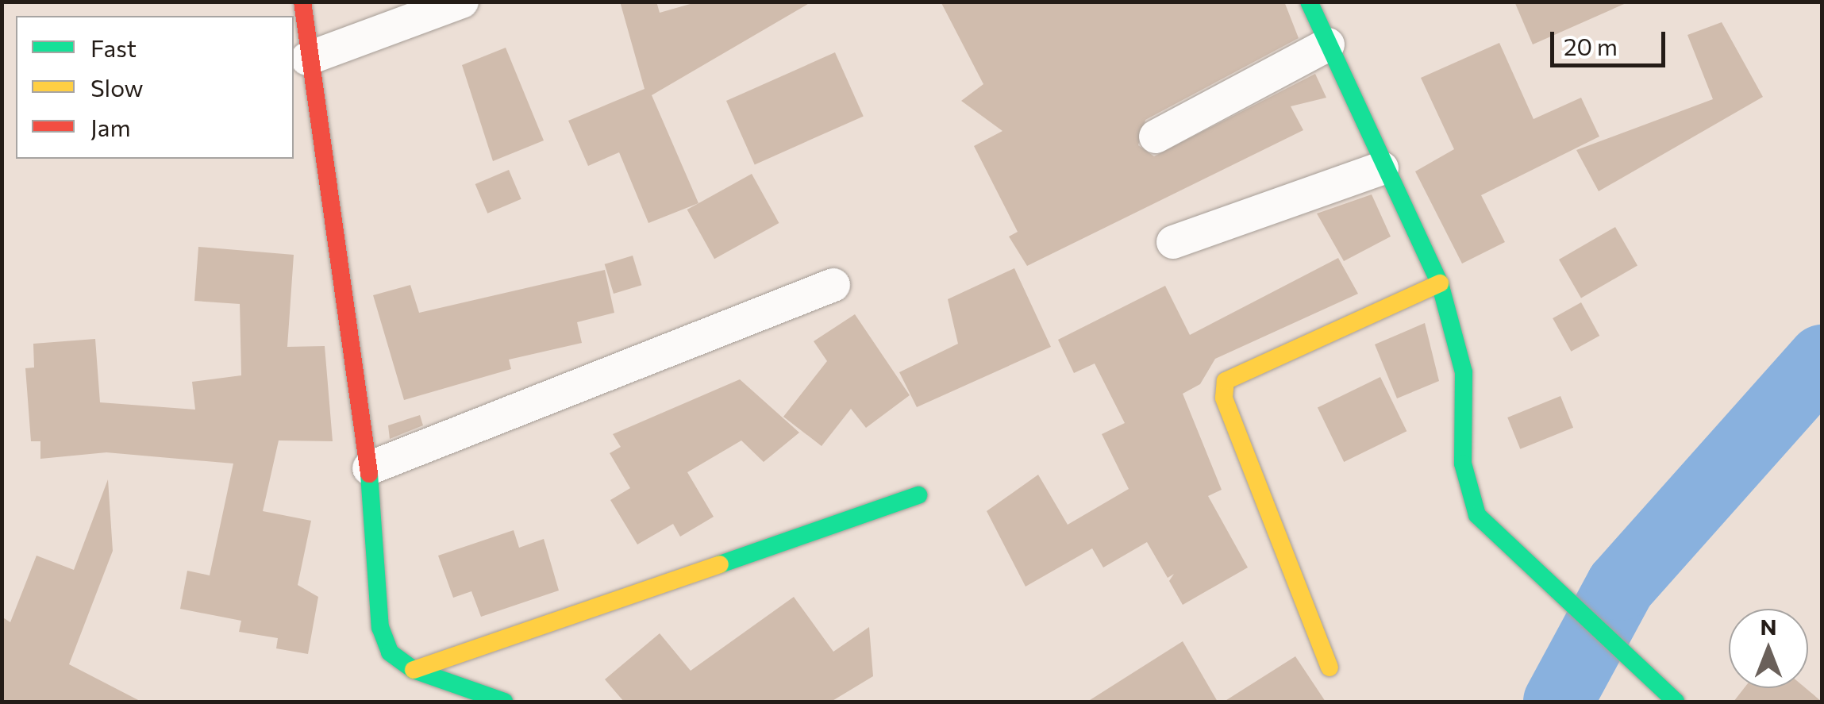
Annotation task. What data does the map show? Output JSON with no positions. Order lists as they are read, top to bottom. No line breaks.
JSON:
{"legend":["Fast","Slow","Jam"],"scale_bar":"20 m","north":"top"}
